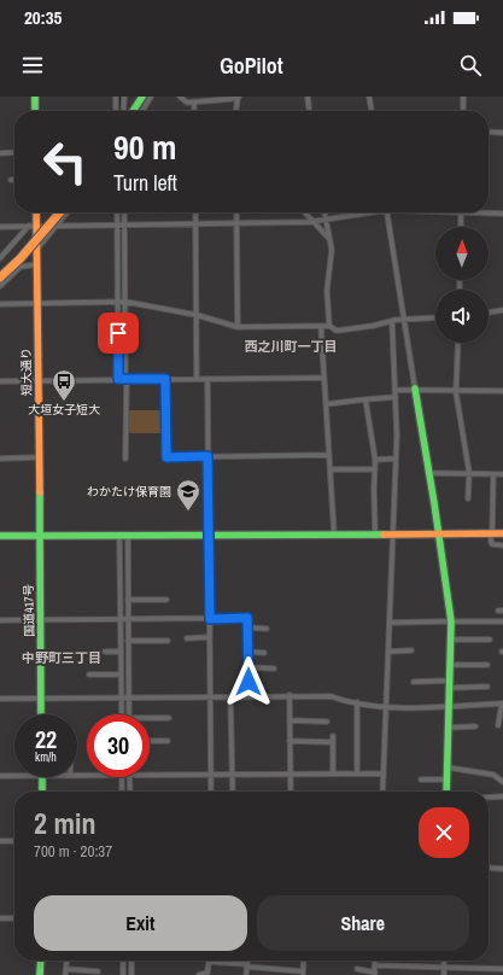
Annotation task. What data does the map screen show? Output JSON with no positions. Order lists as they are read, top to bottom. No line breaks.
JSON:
{"streets":{"main road":["短大通り","国道417号"]},"crossings":[["短大通り","国道417号"]],"districts":["西之川町一丁目","中野町三丁目"],"places":{"bus stop":["大垣女子短大"],"school or university":["わかたけ保育園"]},"north":"top","page":{"status":"20:35","header":"GoPilot","turn":["90 m","Turn left"],"speed":"22 km/h","limit":"30","heading":["2 min","700 m · 20:37"],"buttons":["Exit","Share"]}}
